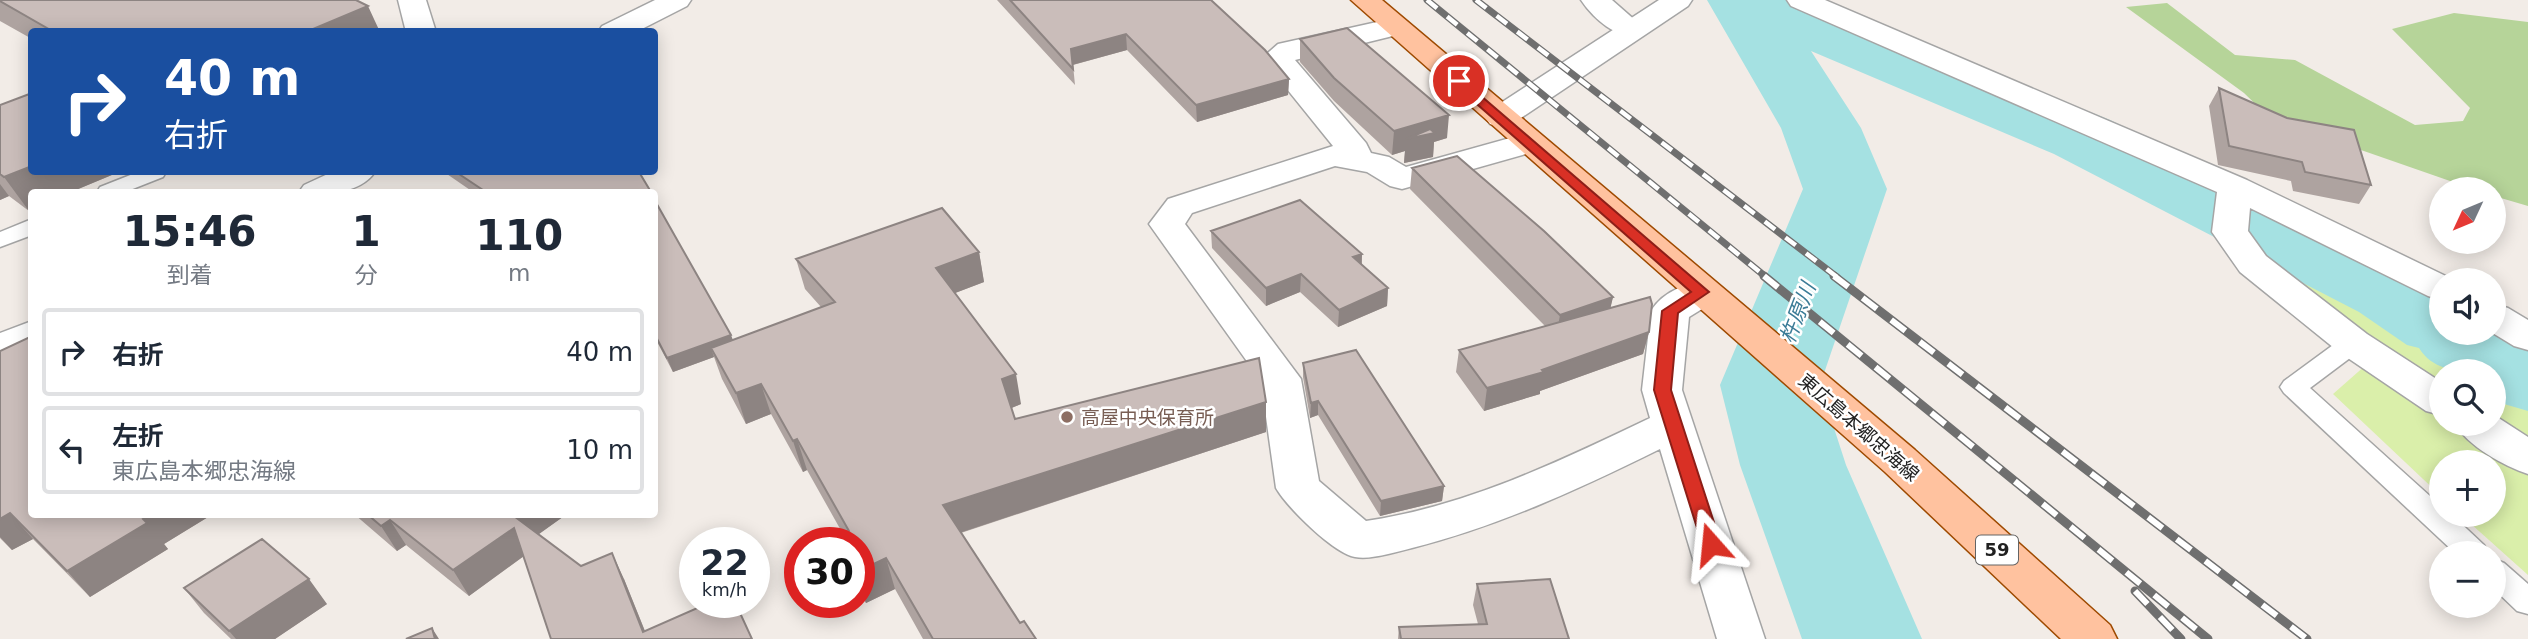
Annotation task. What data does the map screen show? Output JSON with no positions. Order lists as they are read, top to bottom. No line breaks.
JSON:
{"streets":{"main road":["東広島本郷忠海線","59"]},"water":["杵原川"],"places":["高屋中央保育所"],"north":"bottom left","page":{"turn":["40 m","右折"],"map_buttons":["+","−"],"eta":["15:46","到着","1","分","110","m"],"list":[{"name":"右折","value":"40 m"},{"name":"左折","note":"東広島本郷忠海線","value":"10 m"}],"speed":"22 km/h","limit":"30"}}
